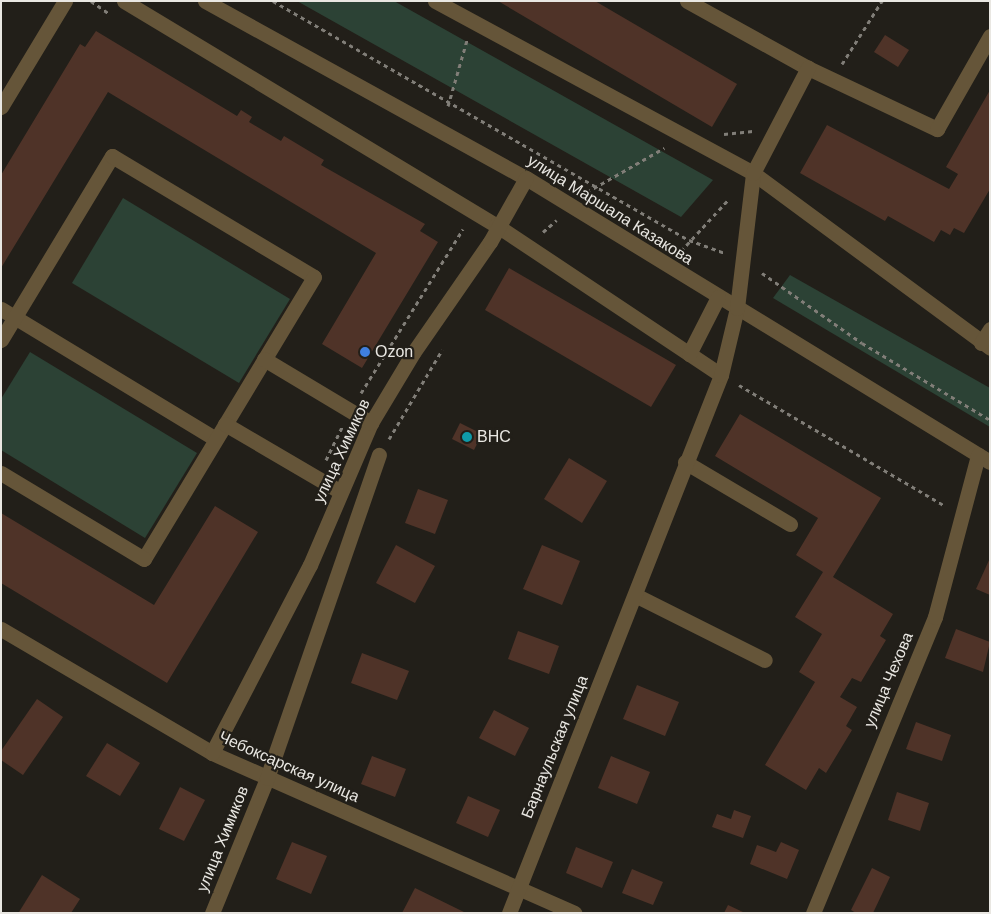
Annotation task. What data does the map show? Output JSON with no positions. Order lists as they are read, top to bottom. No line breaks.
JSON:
{"streets":{"street":["улица Маршала Казакова","улица Химиков","улица Чехова","Барнаульская улица","Чебоксарская улица"]},"crossings":[["улица Маршала Казакова","улица Химиков"],["улица Маршала Казакова","улица Чехова"],["улица Маршала Казакова","Барнаульская улица"],["улица Химиков","Чебоксарская улица"],["Барнаульская улица","Чебоксарская улица"]],"places":["Ozon","ВНС"]}
